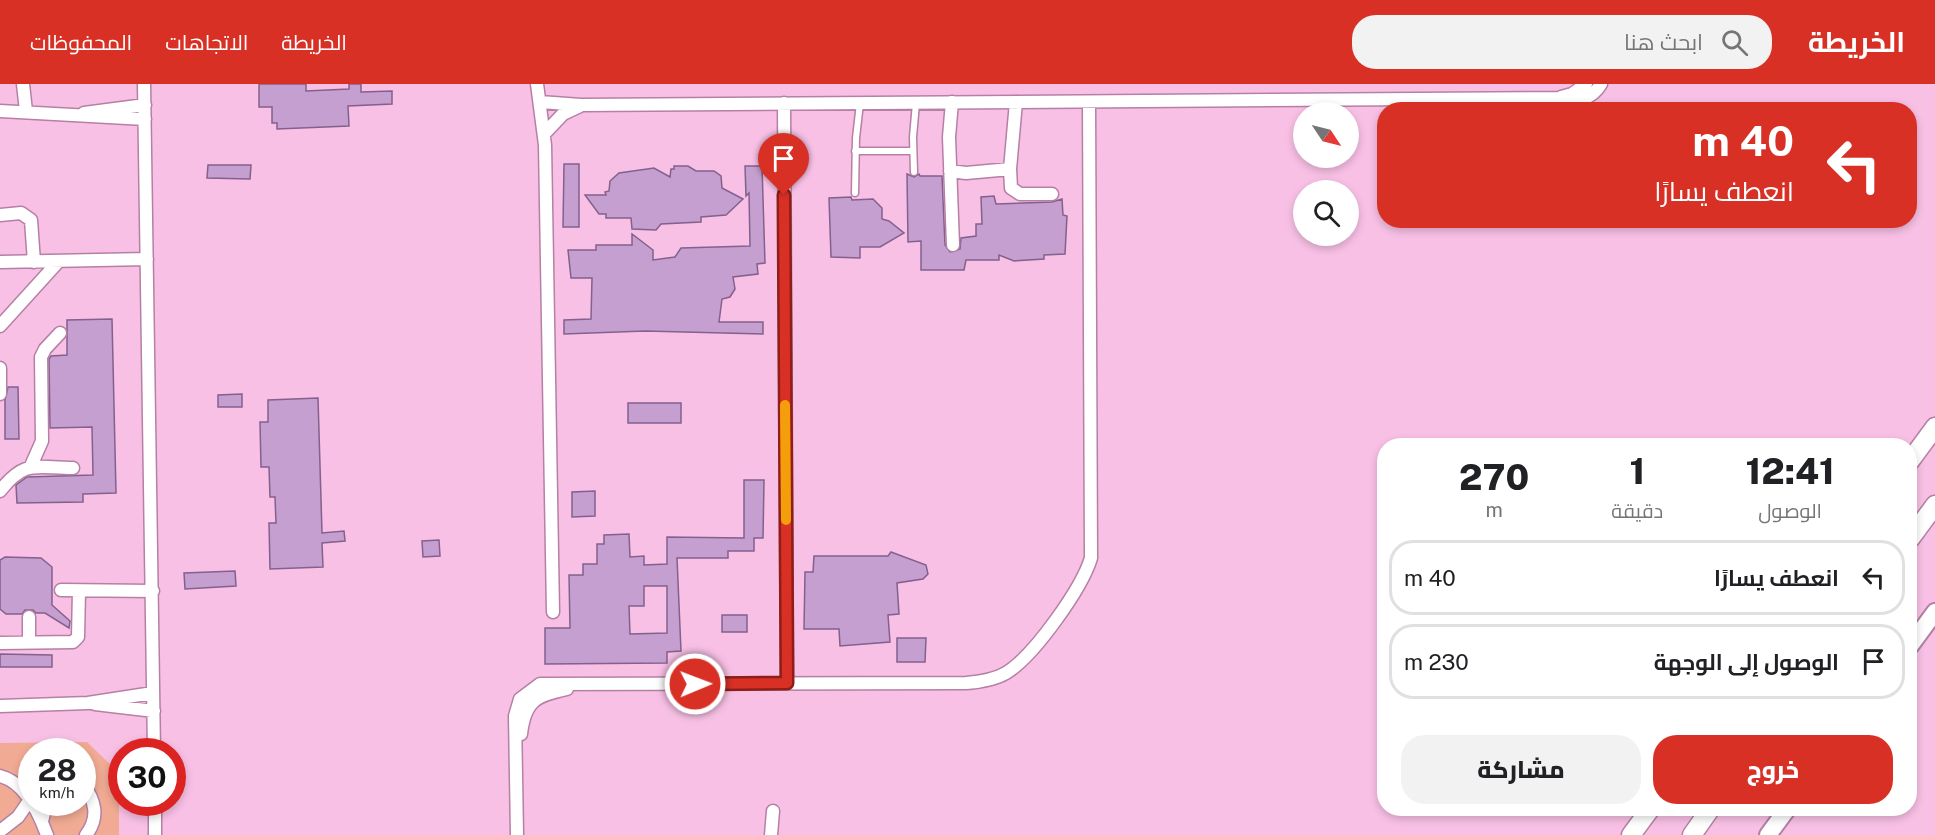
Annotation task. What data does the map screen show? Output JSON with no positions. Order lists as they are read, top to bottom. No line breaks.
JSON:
{"north":"bottom right","page":{"header":"الخريطة","search":"ابحث هنا","nav":["الخريطة","الاتجاهات","المحفوظات"],"turn":["40 m","انعطف يسارًا"],"eta":["12:41","الوصول","1","دقيقة","270","m"],"list":[{"name":"انعطف يسارًا","value":"40 m"},{"name":"الوصول إلى الوجهة","value":"230 m"}],"buttons":["خروج","مشاركة"],"speed":"28 km/h","limit":"30"}}
